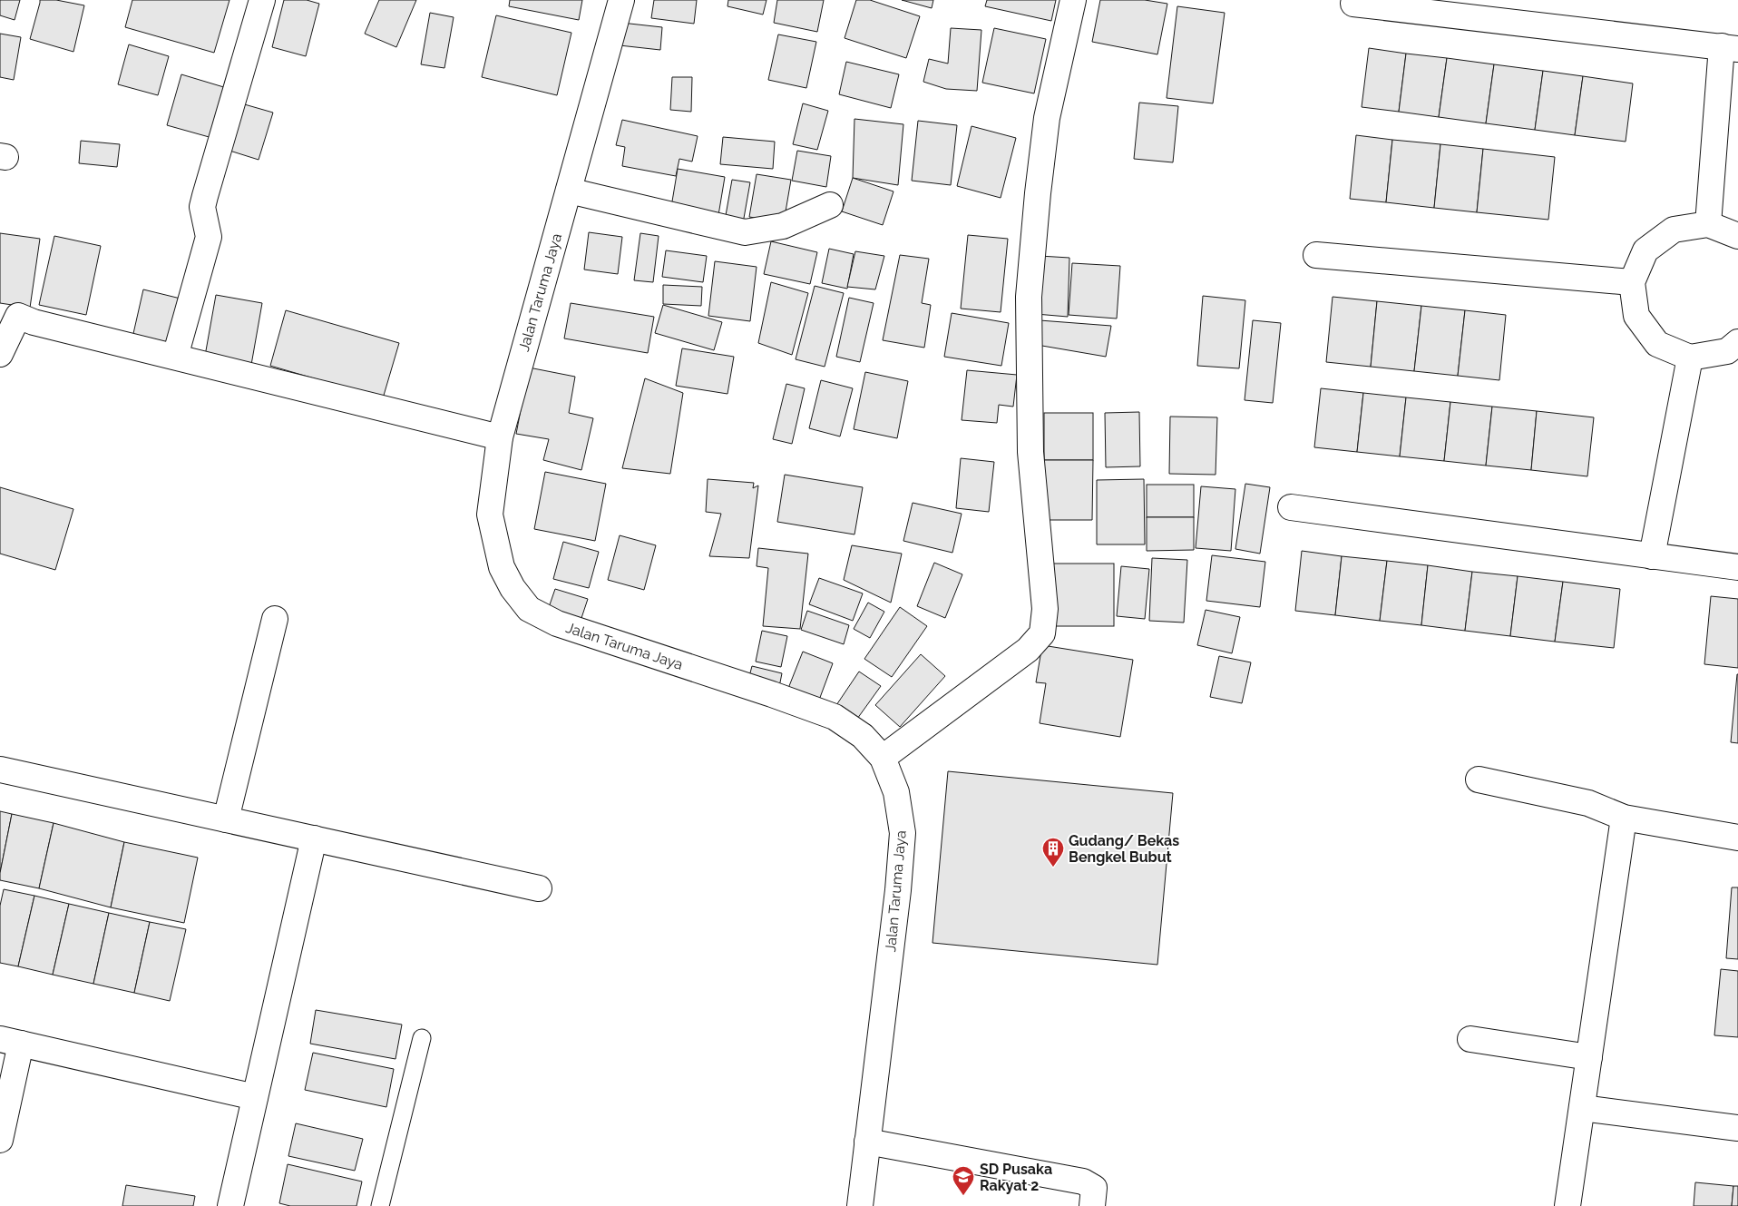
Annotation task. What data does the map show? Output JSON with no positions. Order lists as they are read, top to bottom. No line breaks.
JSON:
{"streets":{"street":["Jalan Taruma Jaya"]},"places":{"building":["Gudang/ Bekas Bengkel Bubut"],"school or university":["SD Pusaka Rakyat 2"]}}
